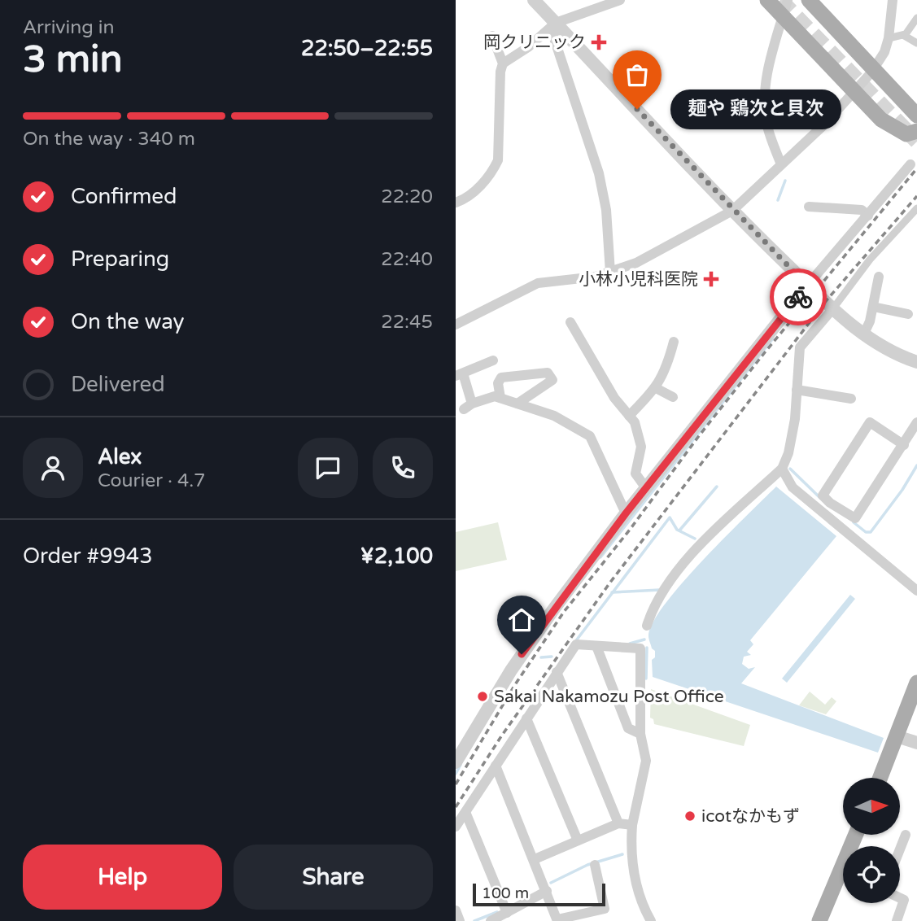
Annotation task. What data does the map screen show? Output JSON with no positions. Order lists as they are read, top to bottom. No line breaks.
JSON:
{"places":{"health":["岡クリニック","小林小児科医院"],"other":["麺や 鶏次と貝次","Sakai Nakamozu Post Office","icotなかもず"]},"scale_bar":"100 m","north":"right","page":{"heading":["3 min","Arriving in","22:50–22:55"],"panel":["Alex","Courier · 4.7","Order #9943","¥2,100"],"bubble":"麺や 鶏次と貝次","bar":"On the way · 340 m","list":[["Confirmed","22:20"],["Preparing","22:40"],["On the way","22:45"],"Delivered"],"buttons":["Help","Share"],"scale":"100 m"}}
